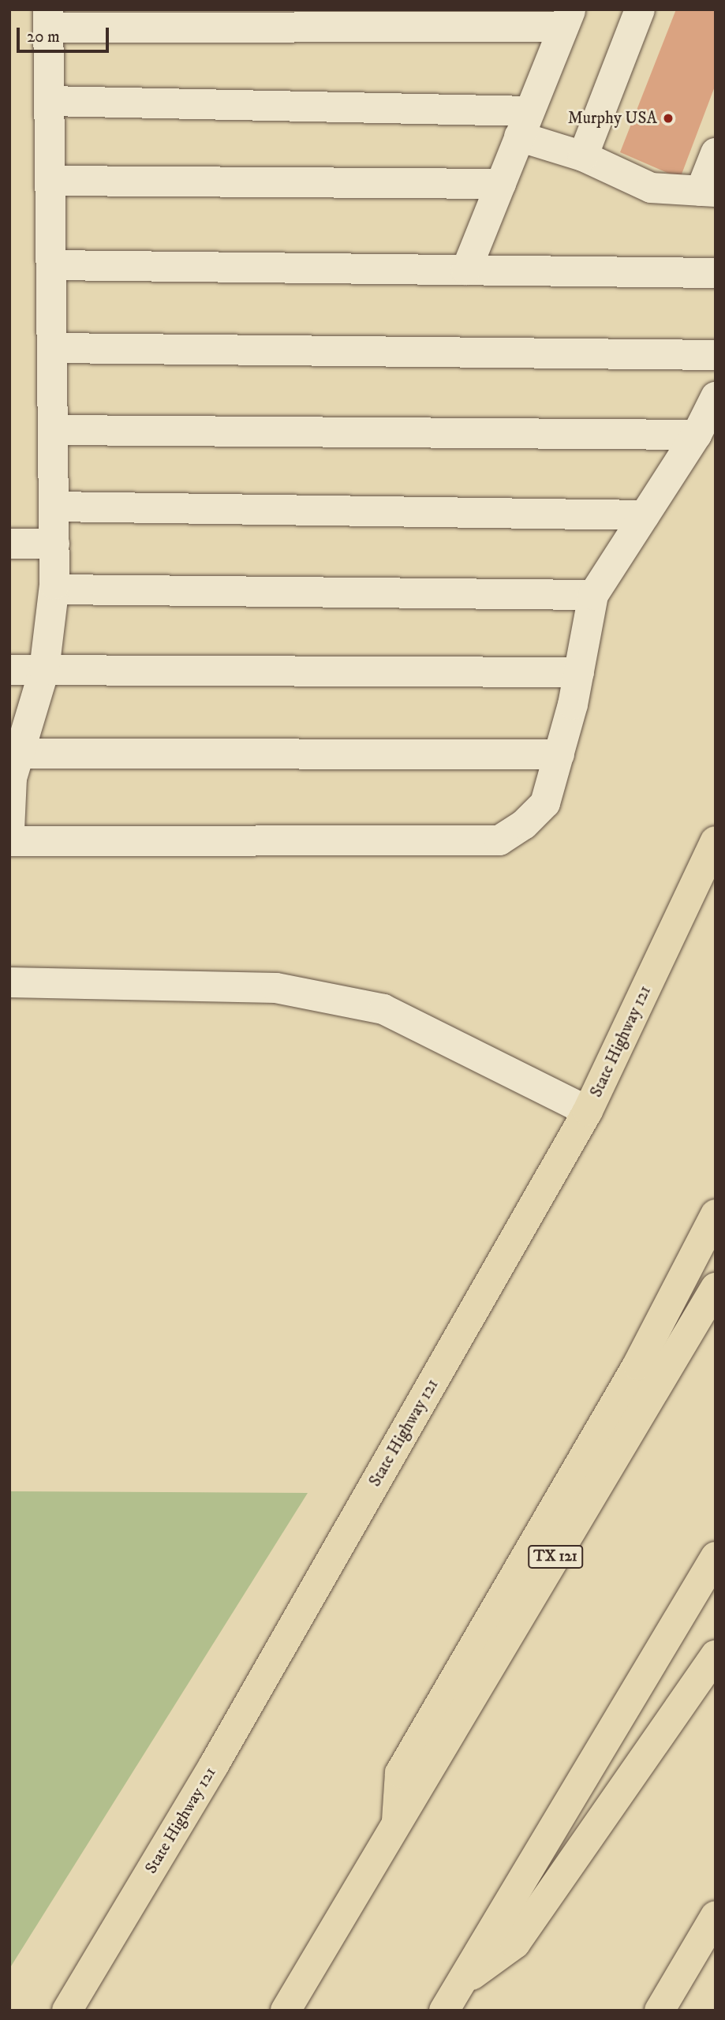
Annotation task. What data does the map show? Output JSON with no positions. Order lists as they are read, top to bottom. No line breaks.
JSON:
{"streets":{"main road":["State Highway 121","TX 121"]},"places":["Murphy USA"],"scale_bar":"20 m"}
